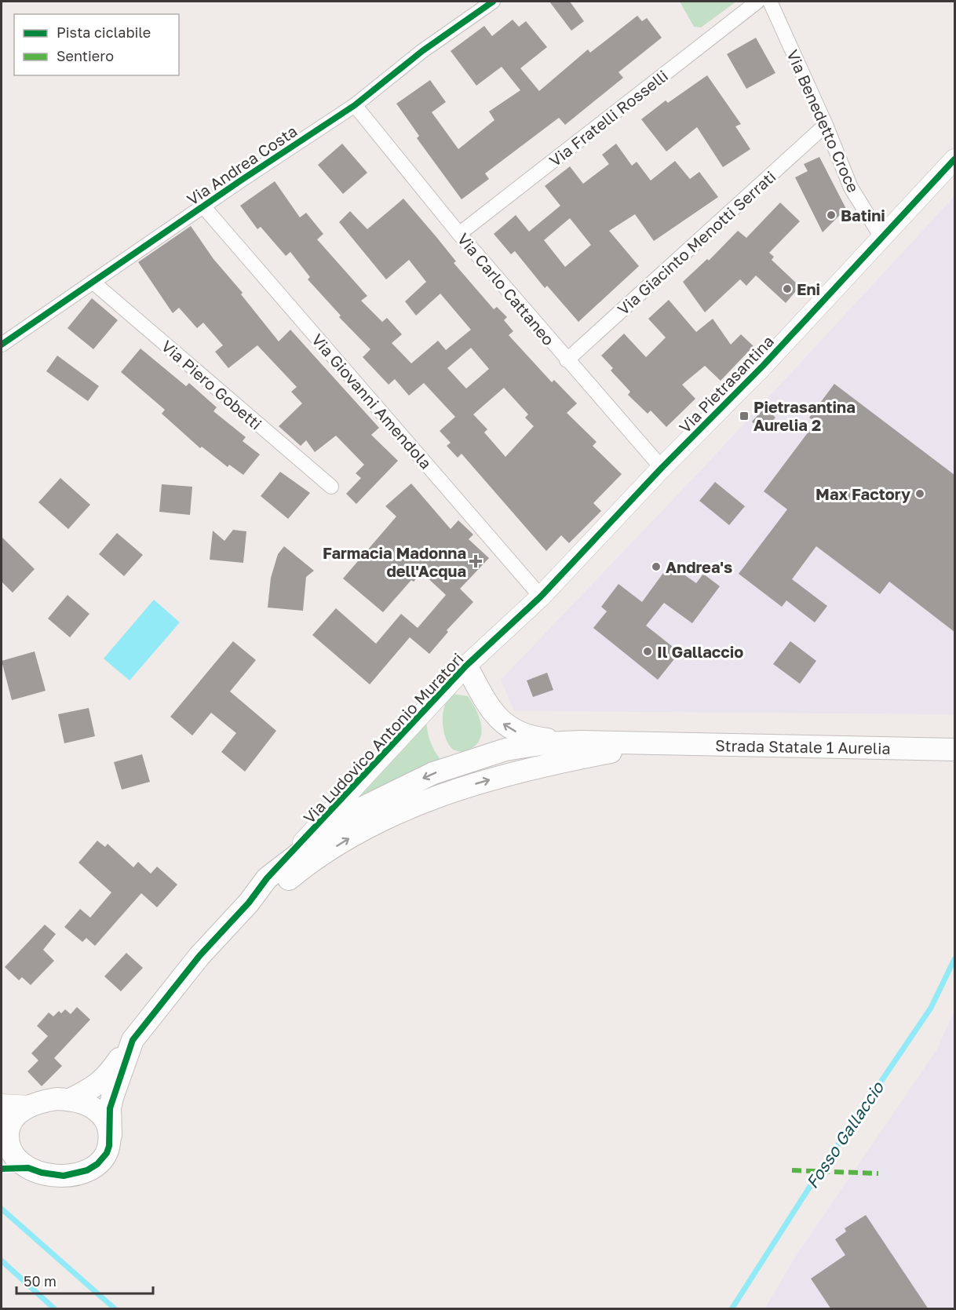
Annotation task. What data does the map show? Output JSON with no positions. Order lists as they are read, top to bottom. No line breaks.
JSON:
{"streets":{"main road":["Strada Statale 1 Aurelia"],"street":["Via Fratelli Rosselli","Via Benedetto Croce","Via Andrea Costa","Via Giacinto Menotti Serrati","Via Carlo Cattaneo","Via Pietrasantina","Via Piero Gobetti","Via Giovanni Amendola","Via Ludovico Antonio Muratori"]},"crossings":[["Via Fratelli Rosselli","Via Carlo Cattaneo"],["Via Benedetto Croce","Via Giacinto Menotti Serrati"],["Via Benedetto Croce","Via Pietrasantina"],["Via Andrea Costa","Via Carlo Cattaneo"],["Via Andrea Costa","Via Piero Gobetti"],["Via Andrea Costa","Via Giovanni Amendola"],["Via Giacinto Menotti Serrati","Via Carlo Cattaneo"],["Via Carlo Cattaneo","Via Pietrasantina"],["Via Pietrasantina","Via Giovanni Amendola"],["Via Pietrasantina","Via Ludovico Antonio Muratori"],["Via Ludovico Antonio Muratori","Strada Statale 1 Aurelia"]],"water":["Fosso Gallaccio"],"places":{"other":["Batini","Eni","Max Factory","Andrea's","Il Gallaccio"],"transit":["Pietrasantina Aurelia 2"],"health":["Farmacia Madonna dell'Acqua"]},"legend":["Pista ciclabile","Sentiero"],"scale_bar":"50 m"}
